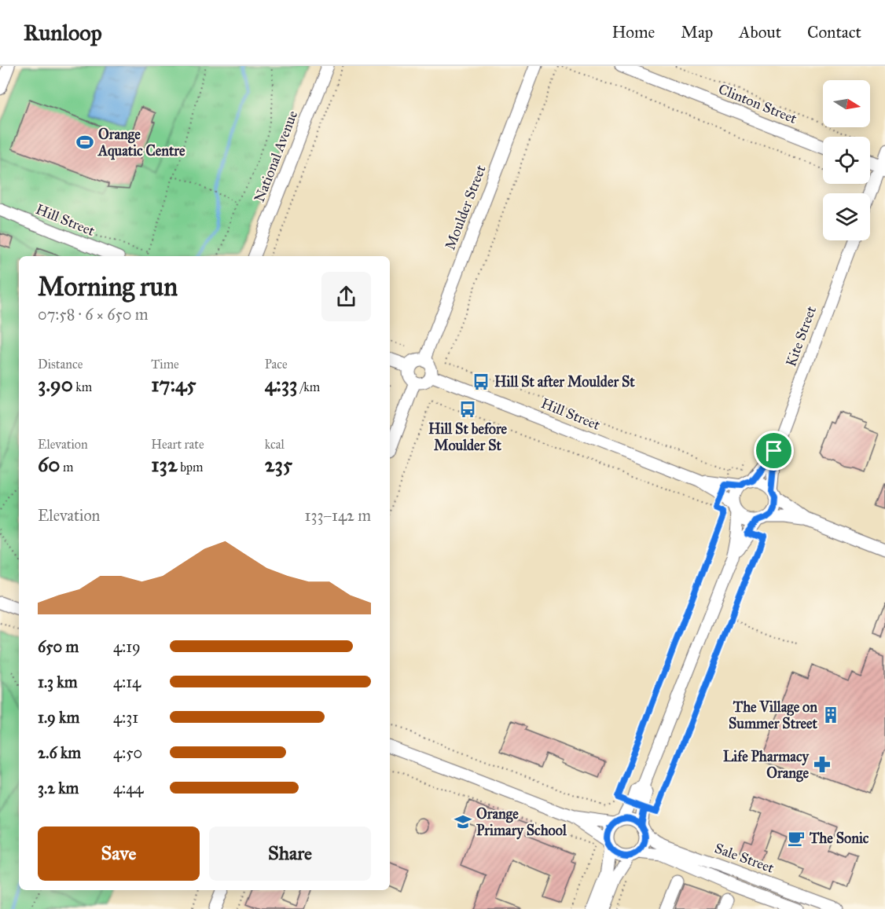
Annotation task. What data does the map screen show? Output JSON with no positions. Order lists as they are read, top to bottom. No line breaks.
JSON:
{"streets":{"street":["Clinton Street","National Avenue","Moulder Street","Hill Street","Kite Street","Sale Street"]},"crossings":[["Moulder Street","Hill Street"],["Hill Street","Kite Street"]],"places":{"sports":["Orange Aquatic Centre"],"bus stop":["Hill St after Moulder St","Hill St before Moulder St"],"building":["The Village on Summer Street"],"pharmacy":["Life Pharmacy Orange"],"school or university":["Orange Primary School"],"cafe":["The Sonic"]},"north":"right","page":{"header":"Runloop","nav":["Home","Map","About","Contact"],"heading":["Morning run","07:58 · 6 × 650 m"],"stats":[["Distance","3.90 km"],["Time","17:45"],["Pace","4:33 /km"],["Elevation","60 m"],["Heart rate","132 bpm"],["kcal","235"]],"chart":["Elevation","133–142 m"],"list":[{"name":"650 m","note":"4:19"},{"name":"1.3 km","note":"4:14"},{"name":"1.9 km","note":"4:31"},{"name":"2.6 km","note":"4:50"},{"name":"3.2 km","note":"4:44"}],"buttons":["Save","Share"]}}
